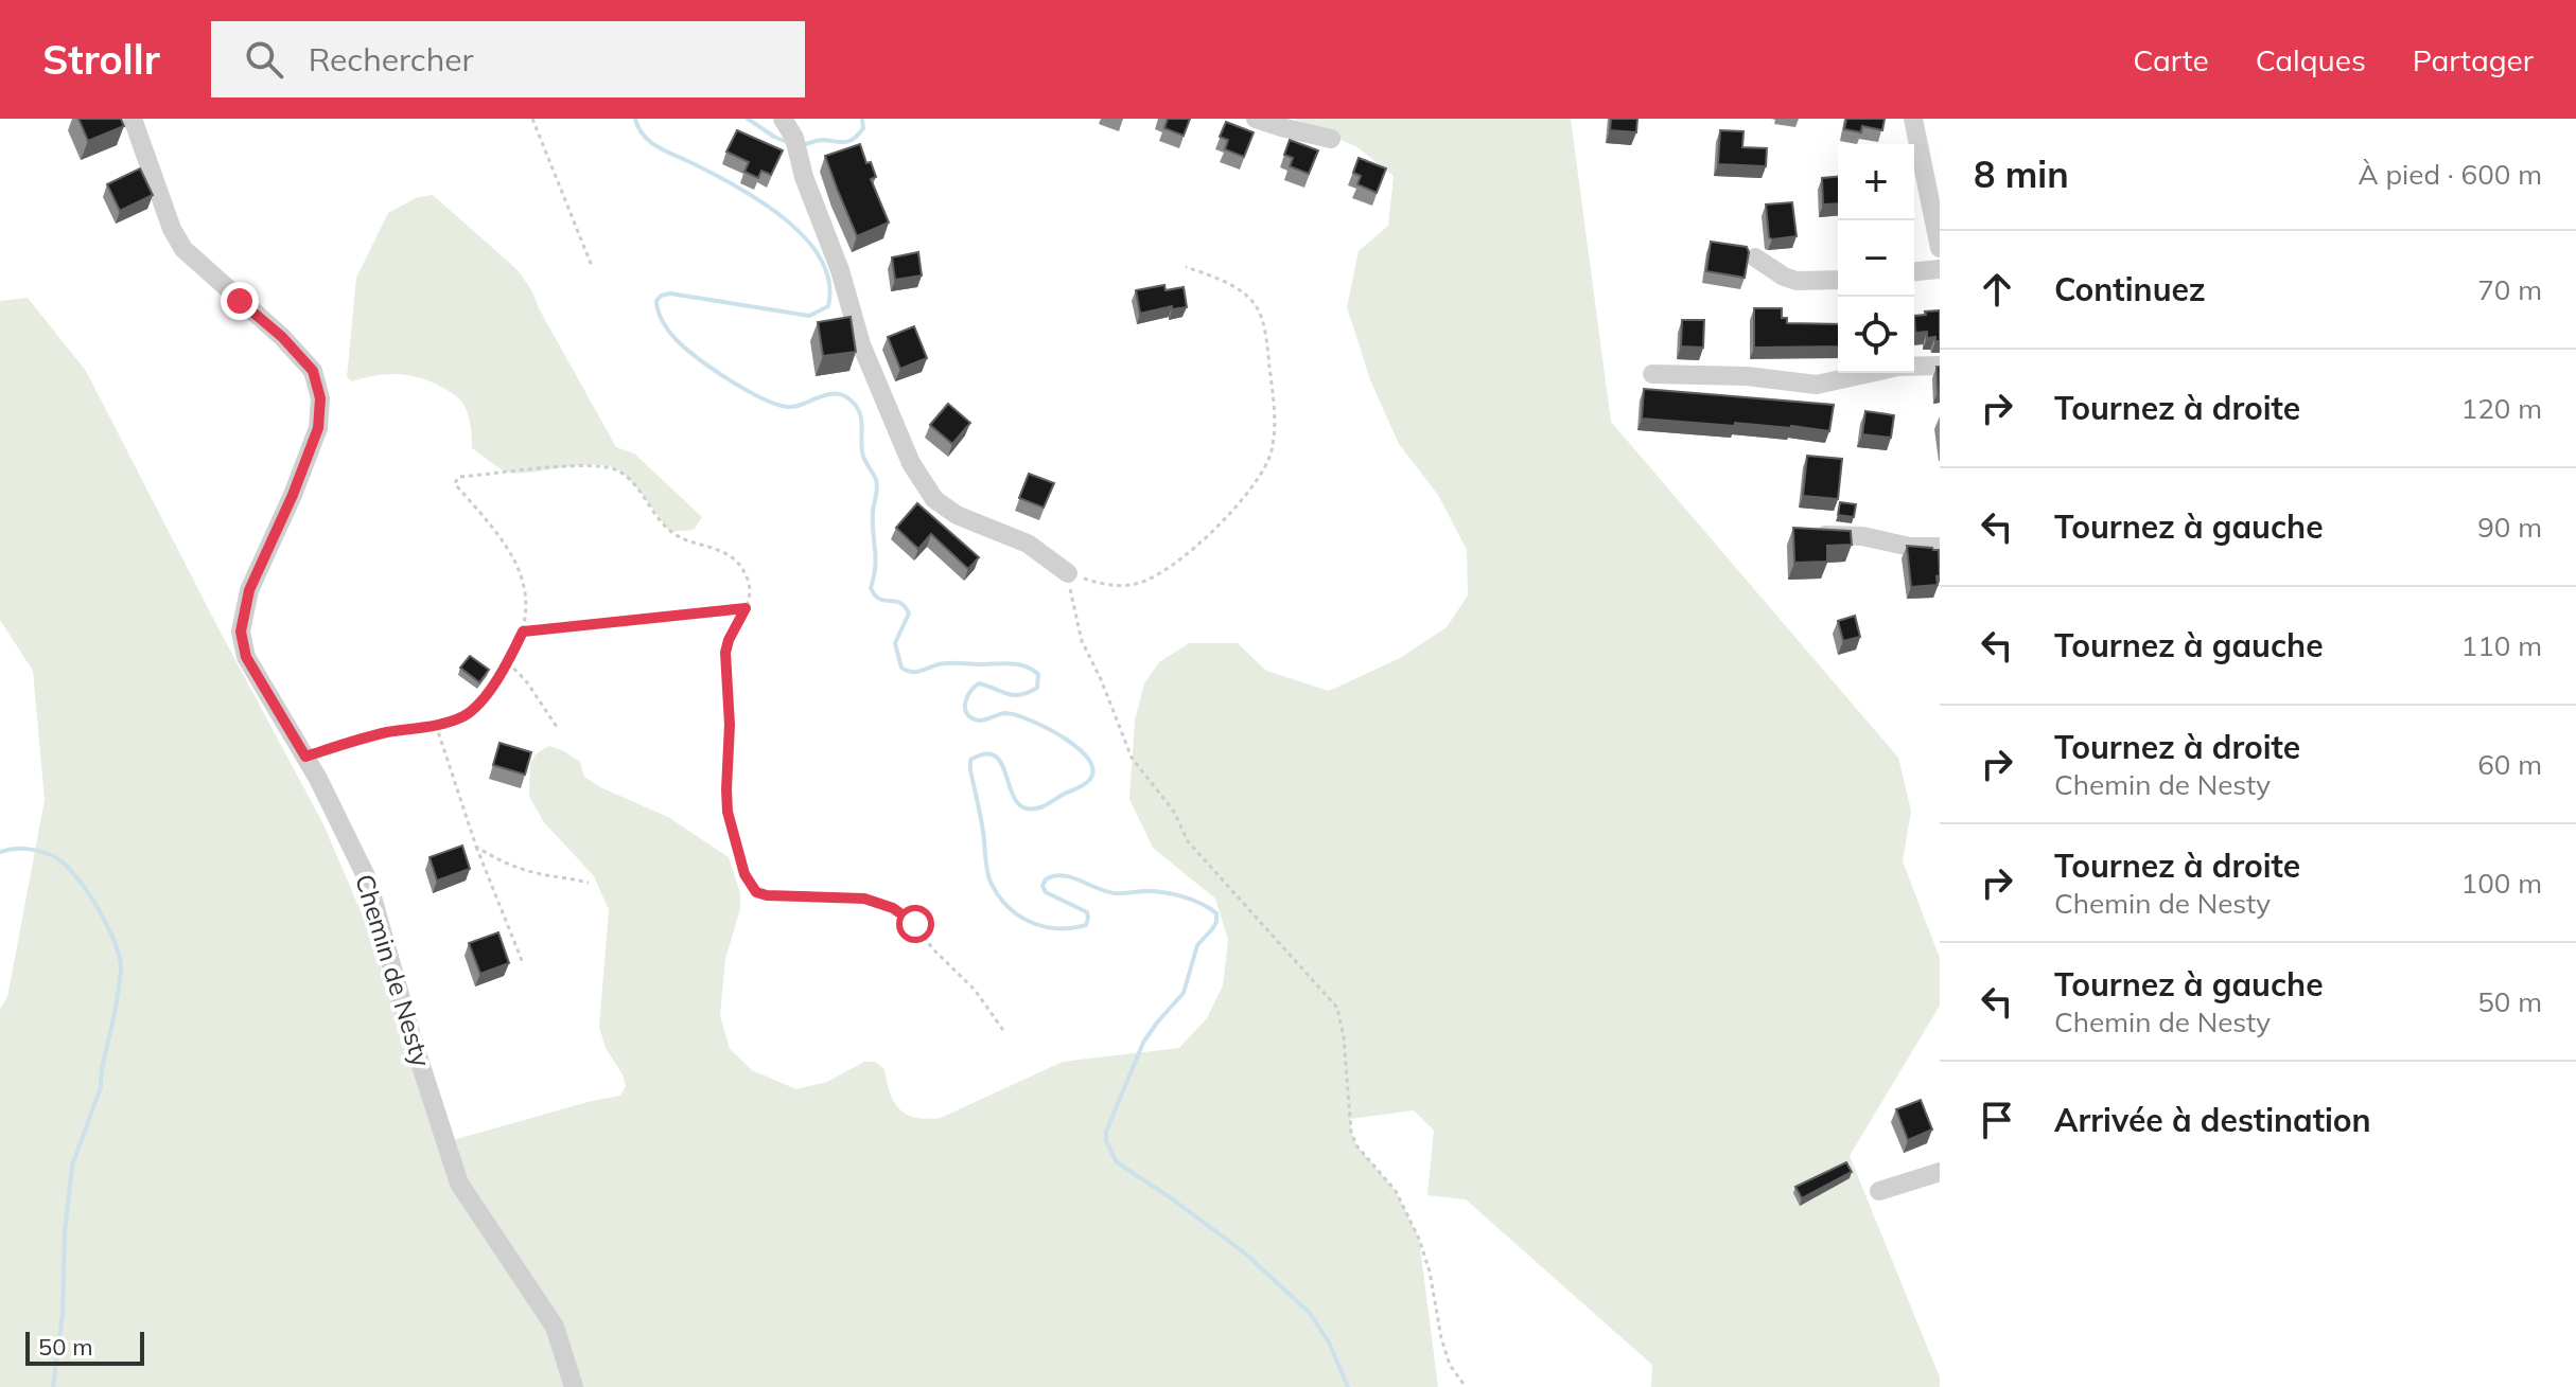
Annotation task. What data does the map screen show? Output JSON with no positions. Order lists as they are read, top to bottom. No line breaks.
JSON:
{"streets":{"street":["Chemin de Nesty"]},"scale_bar":"50 m","page":{"header":"Strollr","search":"Rechercher","nav":["Carte","Calques","Partager"],"heading":["8 min","À pied · 600 m"],"map_buttons":["+","−"],"list":[["Continuez","70 m"],["Tournez à droite","120 m"],["Tournez à gauche","90 m"],["Tournez à gauche","110 m"],["Tournez à droite","Chemin de Nesty","60 m"],["Tournez à droite","Chemin de Nesty","100 m"],["Tournez à gauche","Chemin de Nesty","50 m"],"Arrivée à destination"],"scale":"50 m"}}
